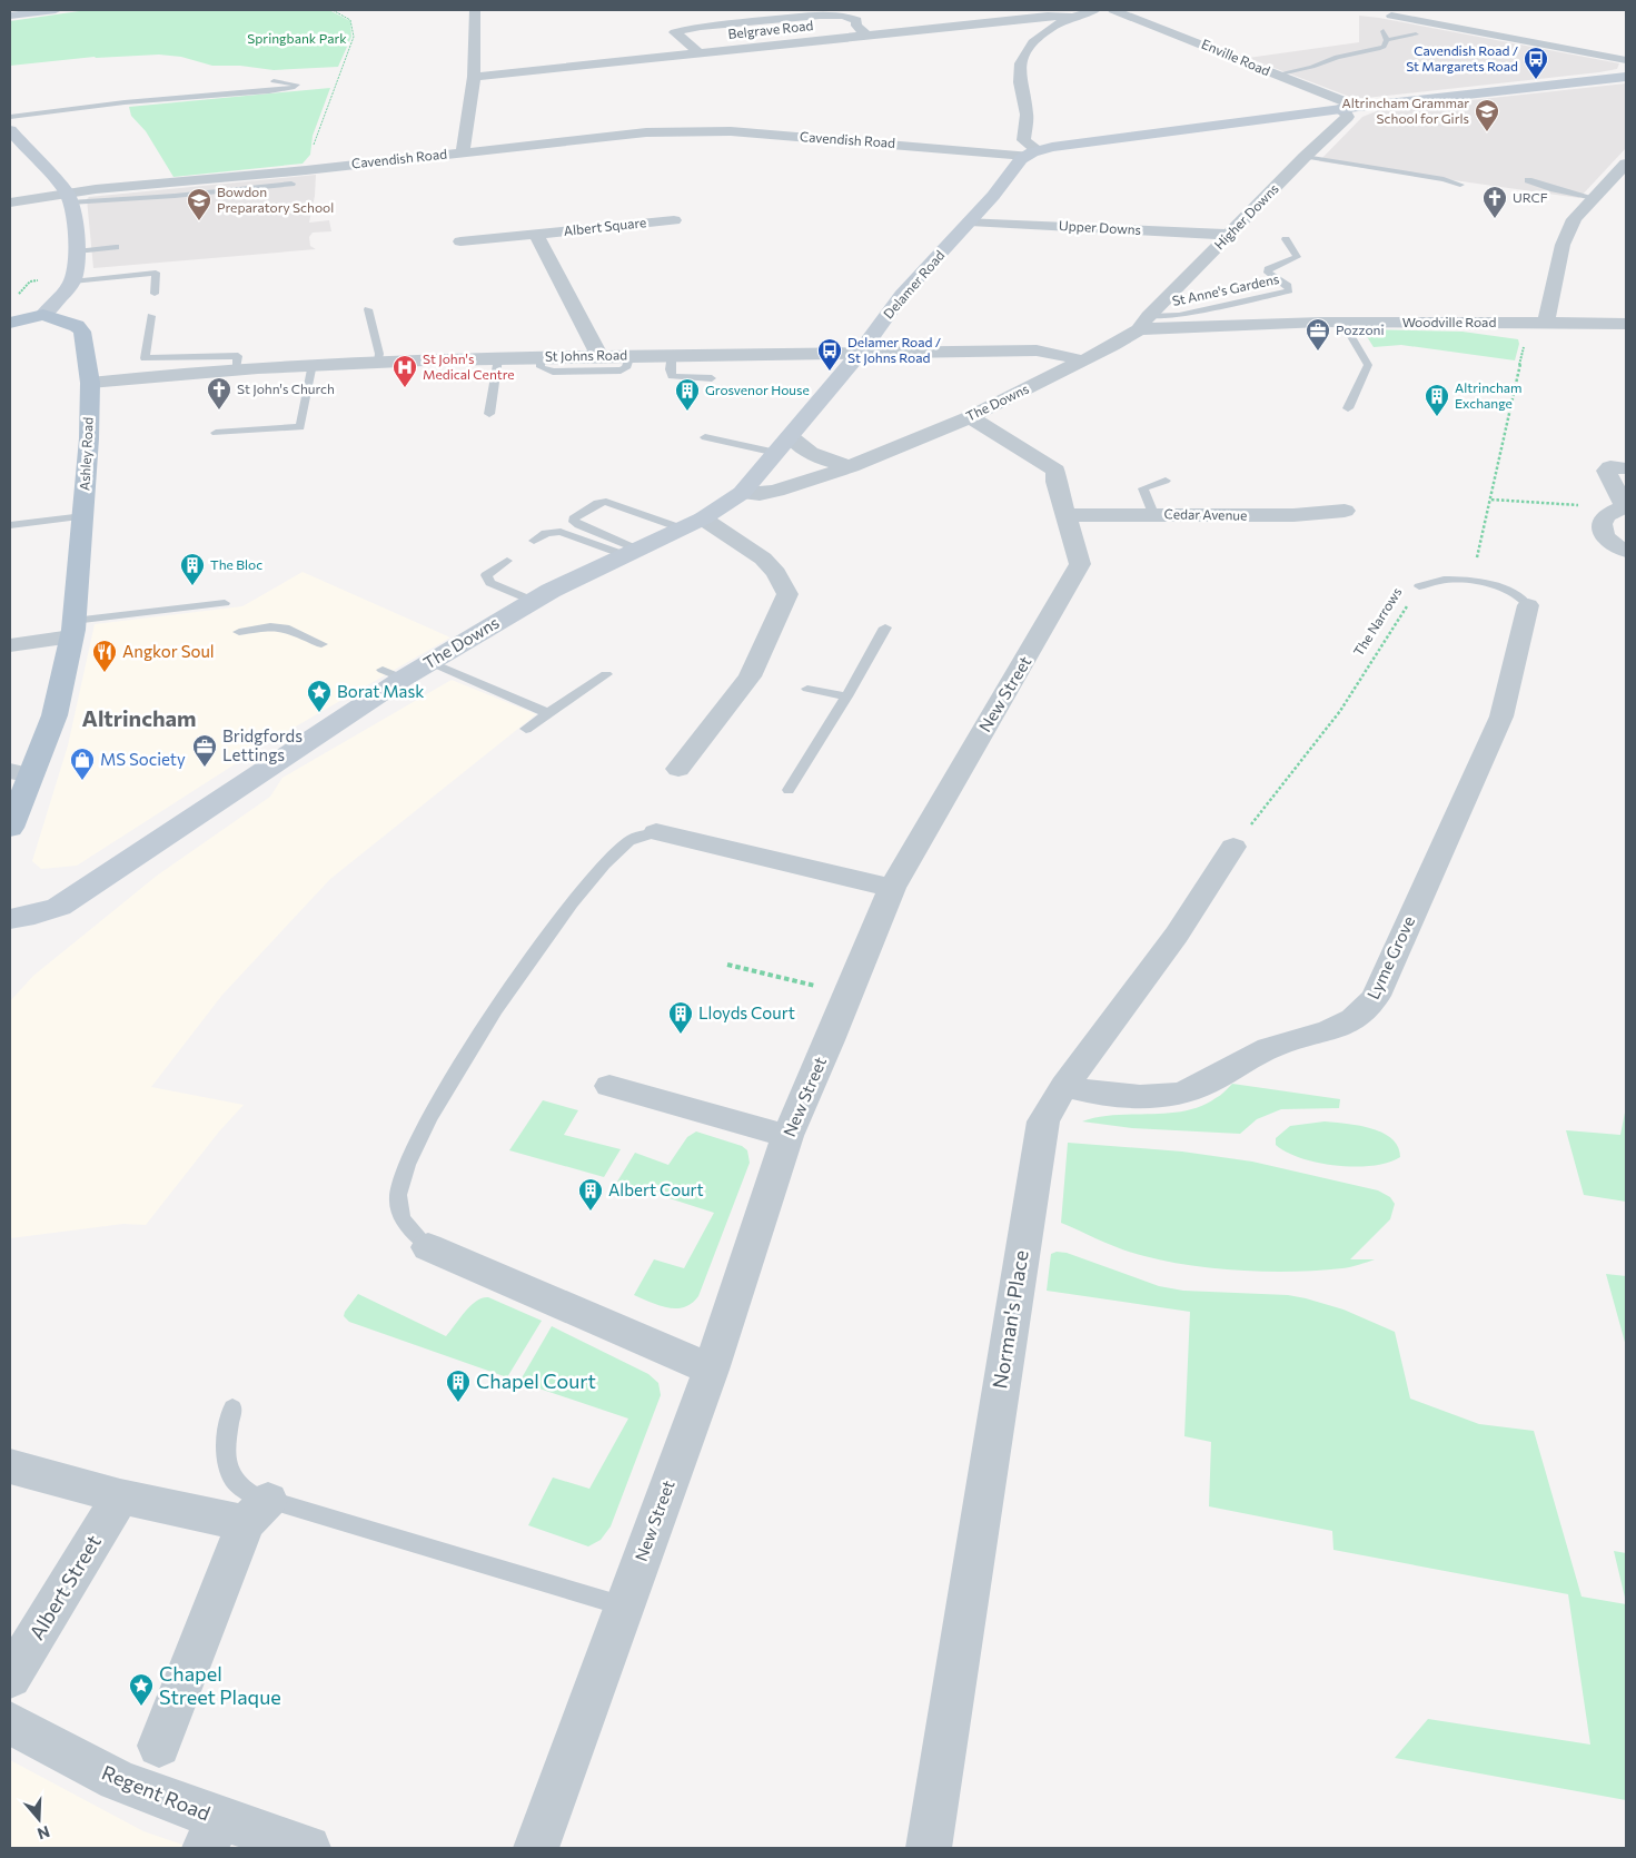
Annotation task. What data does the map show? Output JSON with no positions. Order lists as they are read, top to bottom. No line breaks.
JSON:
{"streets":{"main road":["Ashley Road"],"street":["Belgrave Road","Enville Road","Cavendish Road","Higher Downs","Albert Square","Upper Downs","Delamer Road","Woodville Road","St Johns Road","The Downs","Cedar Avenue","New Street","Lyme Grove","Norman's Place","Albert Street","Regent Road"],"lane":["St Anne's Gardens","The Narrows"]},"crossings":[["Enville Road","Cavendish Road"],["Cavendish Road","Higher Downs"],["Cavendish Road","Delamer Road"],["Higher Downs","Upper Downs"],["Higher Downs","St Anne's Gardens"],["Higher Downs","Woodville Road"],["Higher Downs","The Downs"],["Albert Square","St Johns Road"],["Upper Downs","Delamer Road"],["Delamer Road","St Johns Road"],["Delamer Road","The Downs"],["St Anne's Gardens","Woodville Road"],["St Anne's Gardens","The Downs"],["Woodville Road","The Downs"],["St Johns Road","The Downs"],["St Johns Road","Ashley Road"],["The Downs","New Street"],["Cedar Avenue","New Street"],["The Narrows","Lyme Grove"],["The Narrows","Norman's Place"],["Lyme Grove","Norman's Place"]],"districts":["Altrincham"],"parks":["Springbank Park"],"places":{"bus stop":["Cavendish Road / St Margarets Road","Delamer Road / St Johns Road"],"school or university":["Altrincham Grammar School for Girls","Bowdon Preparatory School"],"church":["URCF","St John's Church"],"office":["Pozzoni","Bridgfords Lettings"],"hospital":["St John's Medical Centre"],"building":["Grosvenor House","Altrincham Exchange","The Bloc","Lloyds Court","Albert Court","Chapel Court"],"restaurant":["Angkor Soul"],"place":["Borat Mask","Chapel Street Plaque"],"shop":["MS Society"]},"north":"bottom"}
